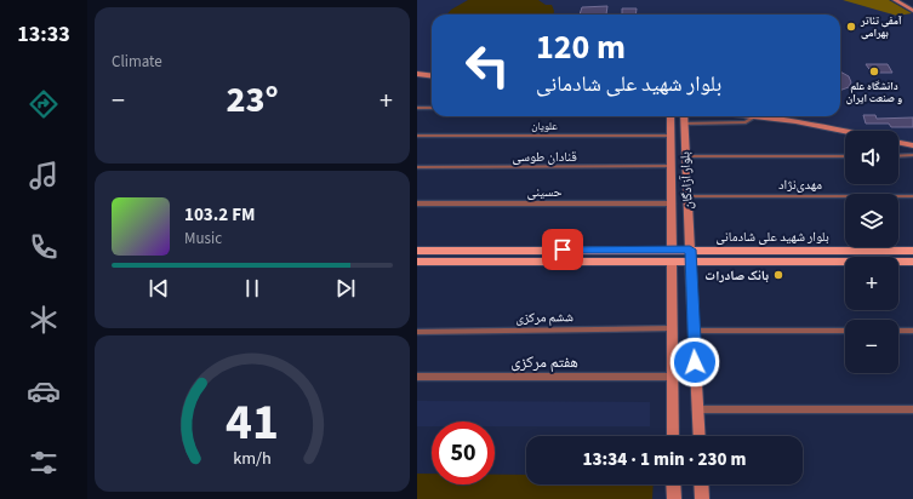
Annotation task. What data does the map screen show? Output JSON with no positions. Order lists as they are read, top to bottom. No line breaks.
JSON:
{"streets":{"main road":["بلوار آزادگان","بلوار شهید علی شادمانی"],"street":["علویان","قنادان طوسی","مهدی‌نژاد","حسینی","ششم مرکزی","هفتم مرکزی"]},"crossings":[["علویان","بلوار آزادگان"],["قنادان طوسی","بلوار آزادگان"],["بلوار آزادگان","مهدی‌نژاد"],["بلوار آزادگان","حسینی"],["بلوار آزادگان","بلوار شهید علی شادمانی"]],"places":["آمفی تئاتر بهرامی","دانشگاه علم و صنعت ایران","بانک صادرات"],"page":{"tabs":"13:33","tile":"Climate","turn":["120 m","بلوار شهید علی شادمانی"],"heat":["−","23°","+"],"map_buttons":["+","−"],"song":["103.2 FM","Music"],"limit":"50","trip":"13:34 · 1 min · 230 m","gauge":["41","km/h"]}}
